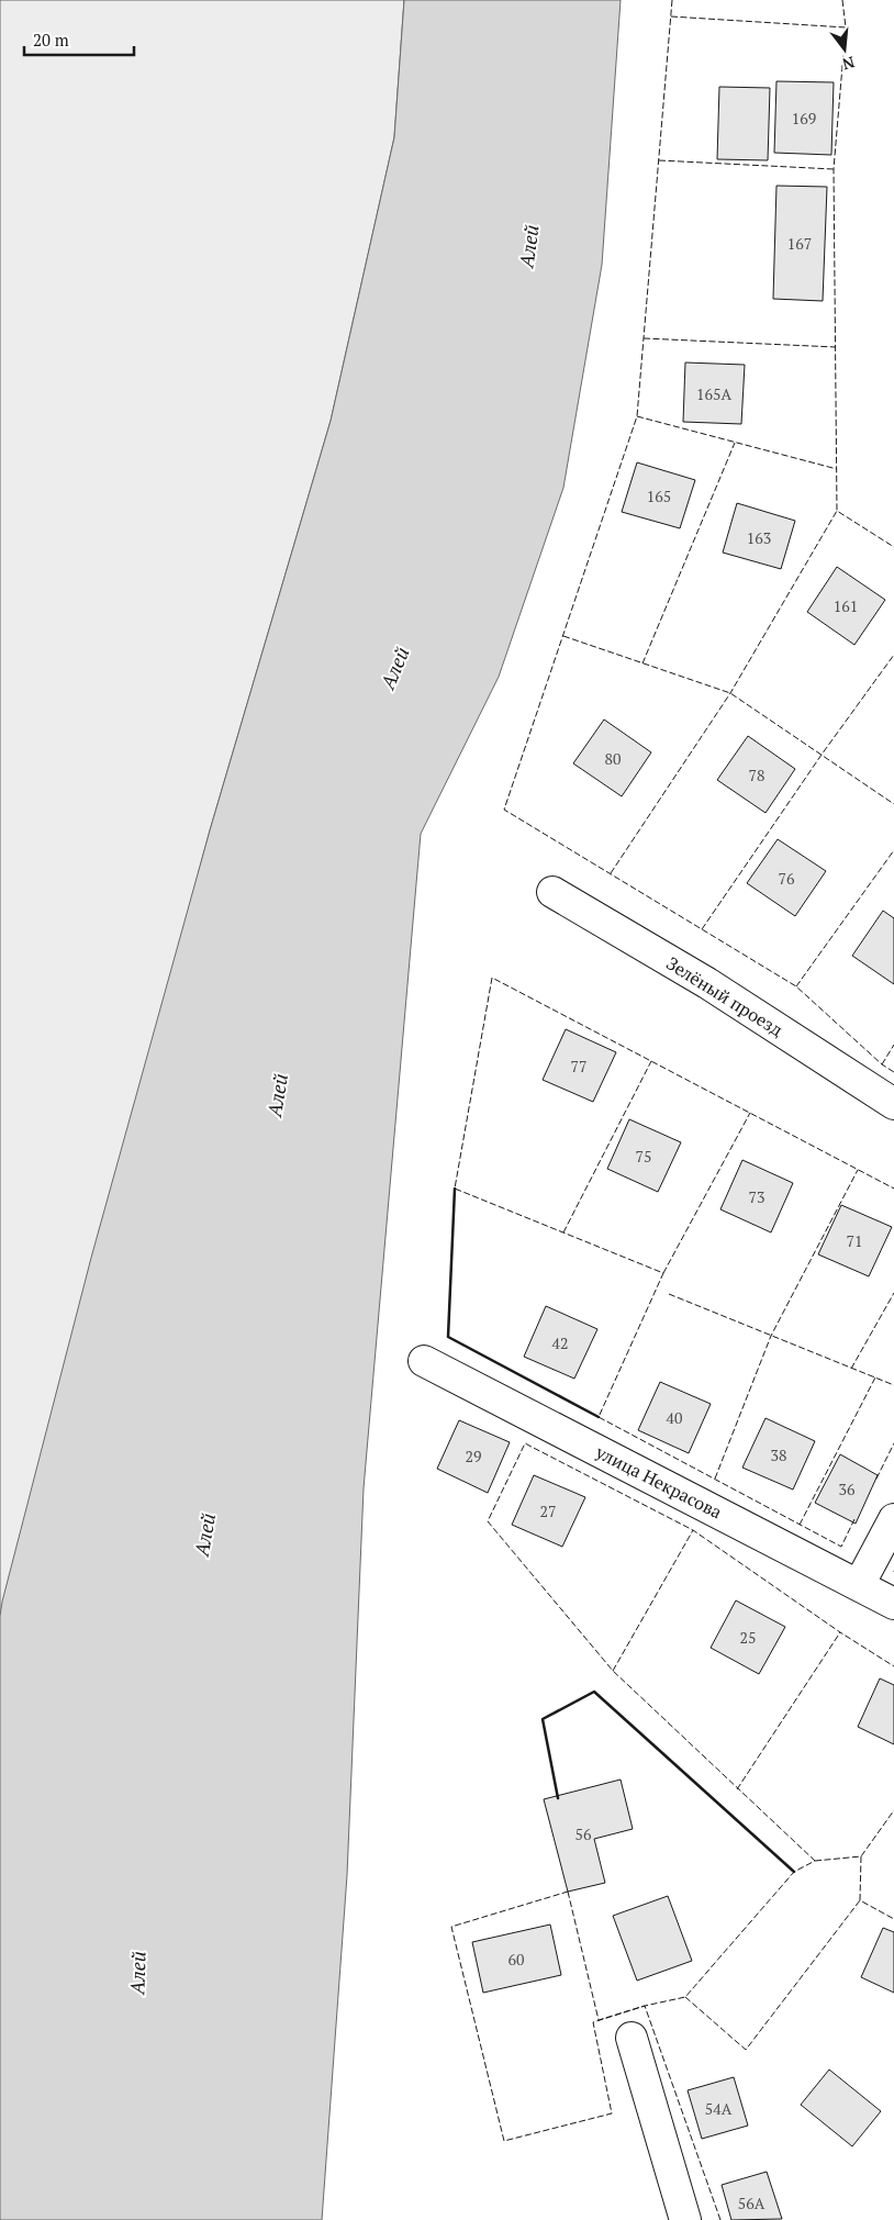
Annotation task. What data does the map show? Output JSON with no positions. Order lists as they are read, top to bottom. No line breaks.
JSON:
{"streets":{"street":["Зелёный проезд","улица Некрасова"]},"water":["Алей"],"house_numbers":["169","167","165А","165","163","161","80","78","76","77","75","73","71","42","40","38","29","36","27","25","56","60","54А","56А"],"scale_bar":"20 m","north":"bottom"}
